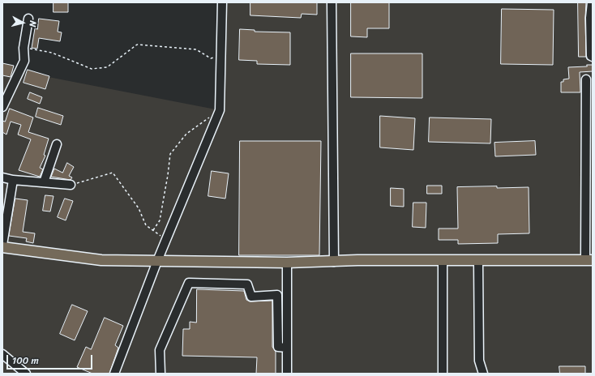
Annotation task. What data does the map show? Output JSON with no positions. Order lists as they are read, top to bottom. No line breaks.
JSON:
{"scale_bar":"100 m","north":"right"}
